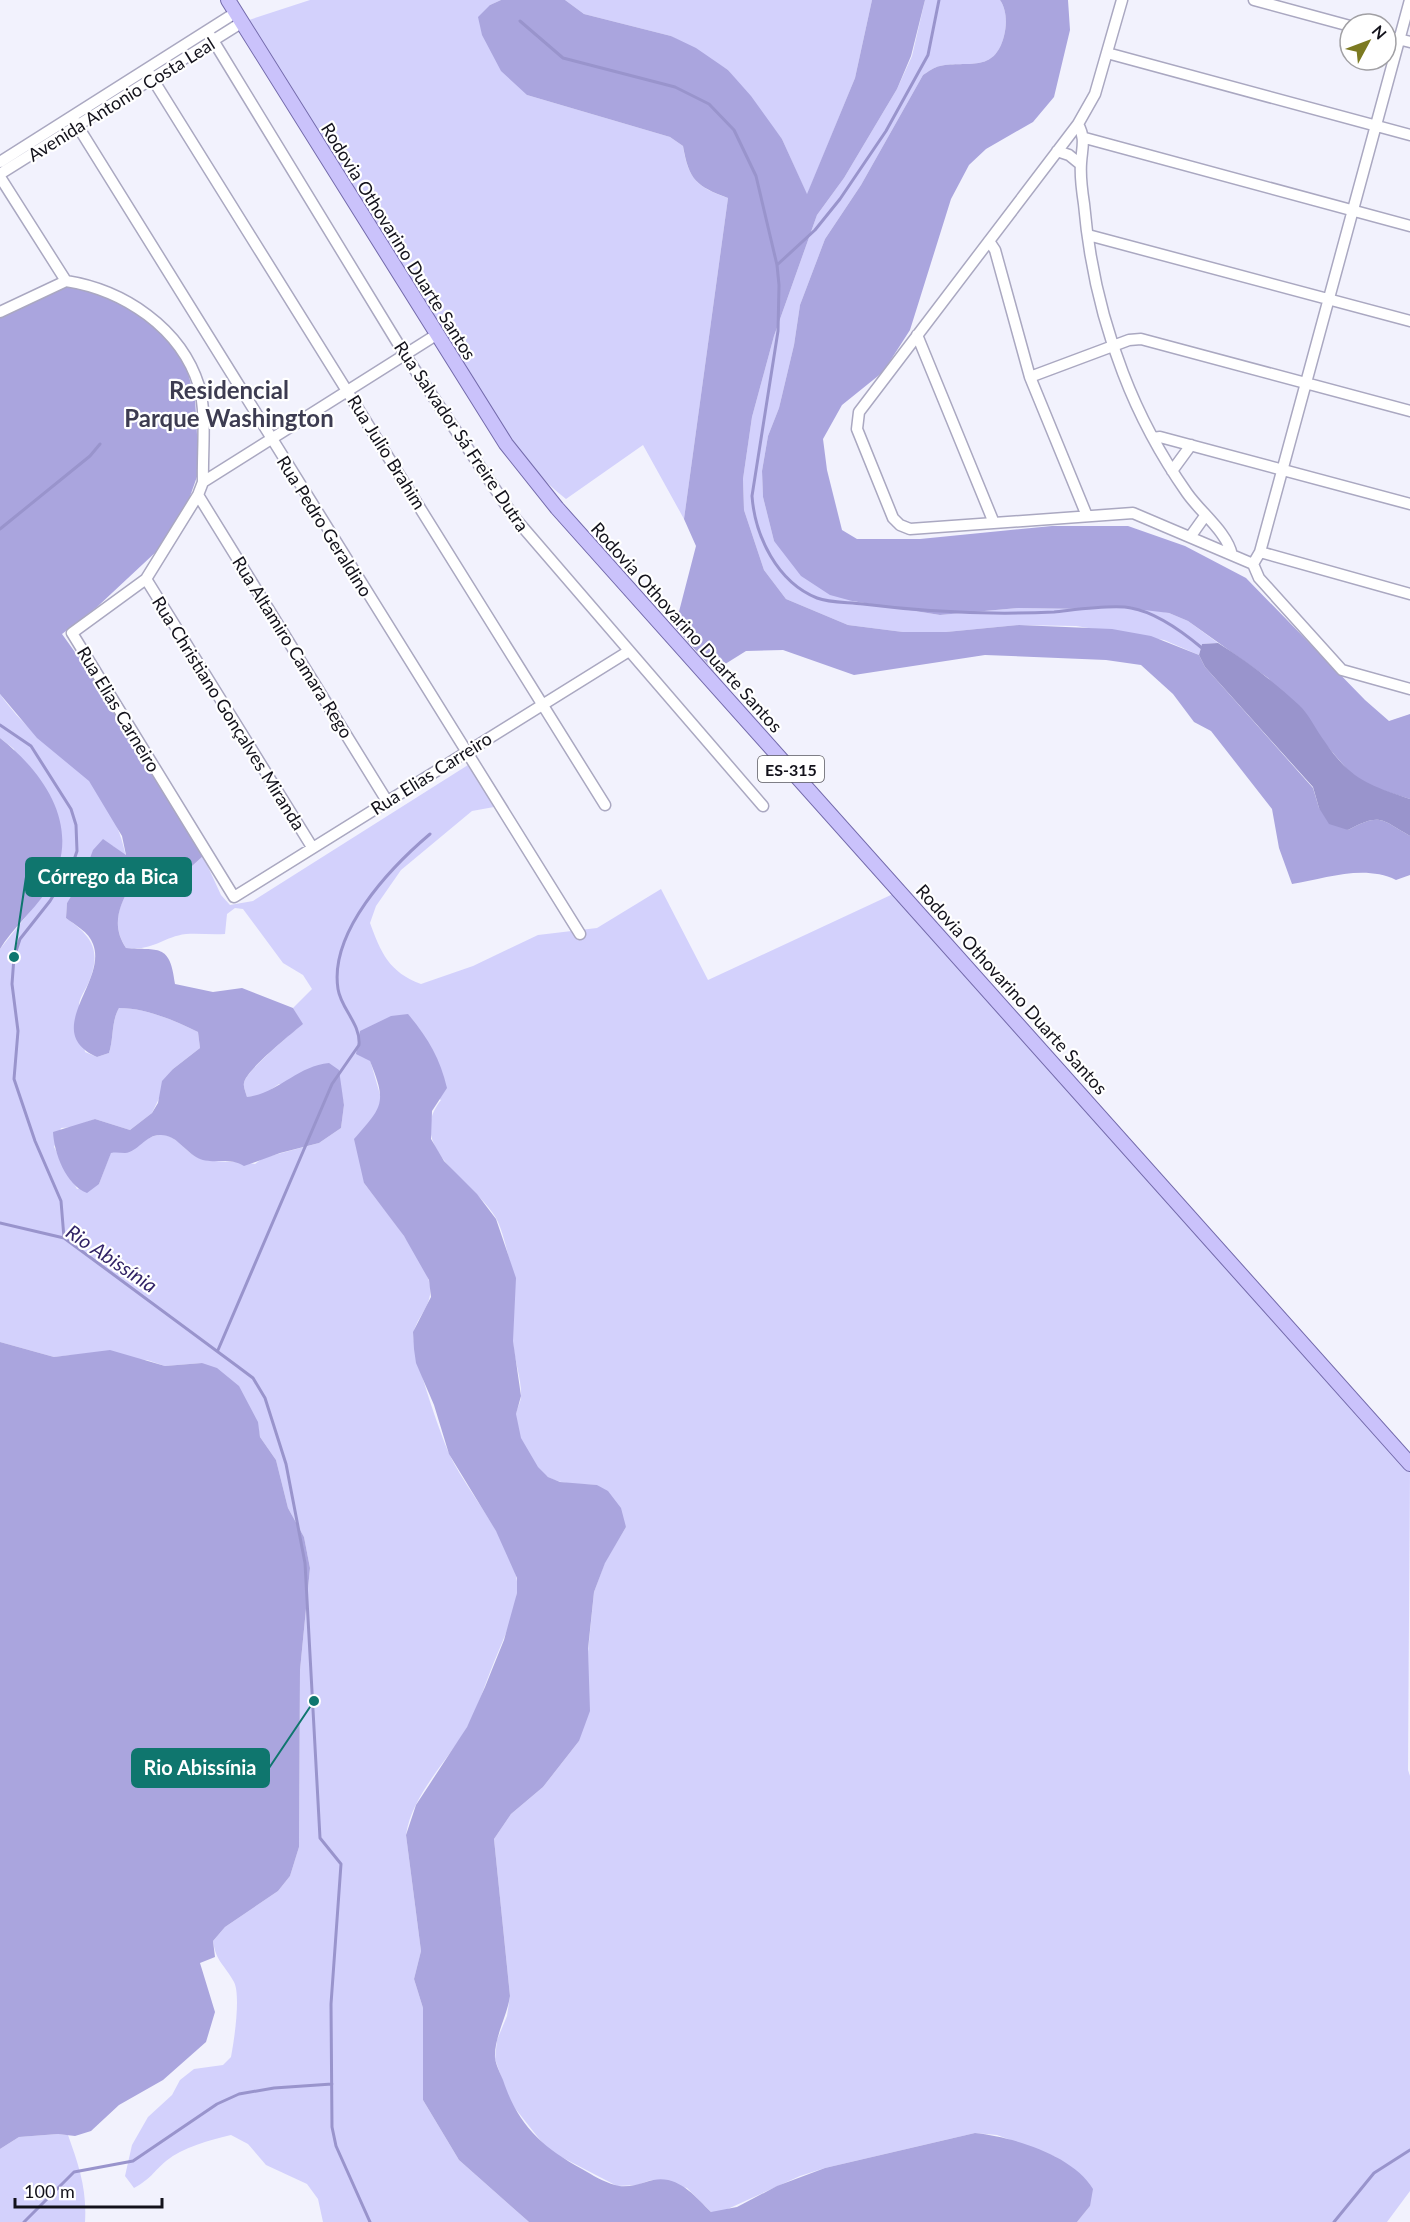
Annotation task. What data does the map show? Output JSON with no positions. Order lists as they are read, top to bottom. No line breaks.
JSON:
{"streets":{"main road":["Rodovia Othovarino Duarte Santos","ES-315"],"street":["Avenida Antonio Costa Leal","Rua Salvador Sá Freire Dutra","Rua Julio Brahim","Rua Pedro Geraldino","Rua Altamiro Camara Rego","Rua Elias Carneiro","Rua Christiano Gonçalves Miranda","Rua Elias Carreiro"]},"crossings":[["Avenida Antonio Costa Leal","Rodovia Othovarino Duarte Santos"],["Avenida Antonio Costa Leal","Rua Salvador Sá Freire Dutra"],["Avenida Antonio Costa Leal","Rua Julio Brahim"],["Avenida Antonio Costa Leal","Rua Pedro Geraldino"],["Rua Salvador Sá Freire Dutra","Rua Elias Carreiro"],["Rua Julio Brahim","Rua Elias Carreiro"],["Rua Pedro Geraldino","Rua Elias Carreiro"],["Rua Altamiro Camara Rego","Rua Elias Carneiro"],["Rua Altamiro Camara Rego","Rua Elias Carreiro"],["Rua Elias Carneiro","Rua Christiano Gonçalves Miranda"],["Rua Elias Carneiro","Rua Elias Carreiro"],["Rua Christiano Gonçalves Miranda","Rua Elias Carreiro"]],"districts":["Residencial Parque Washington"],"water":["Rio Abissínia"],"places":["Córrego da Bica","Rio Abissínia"],"scale_bar":"100 m","north":"top right"}
